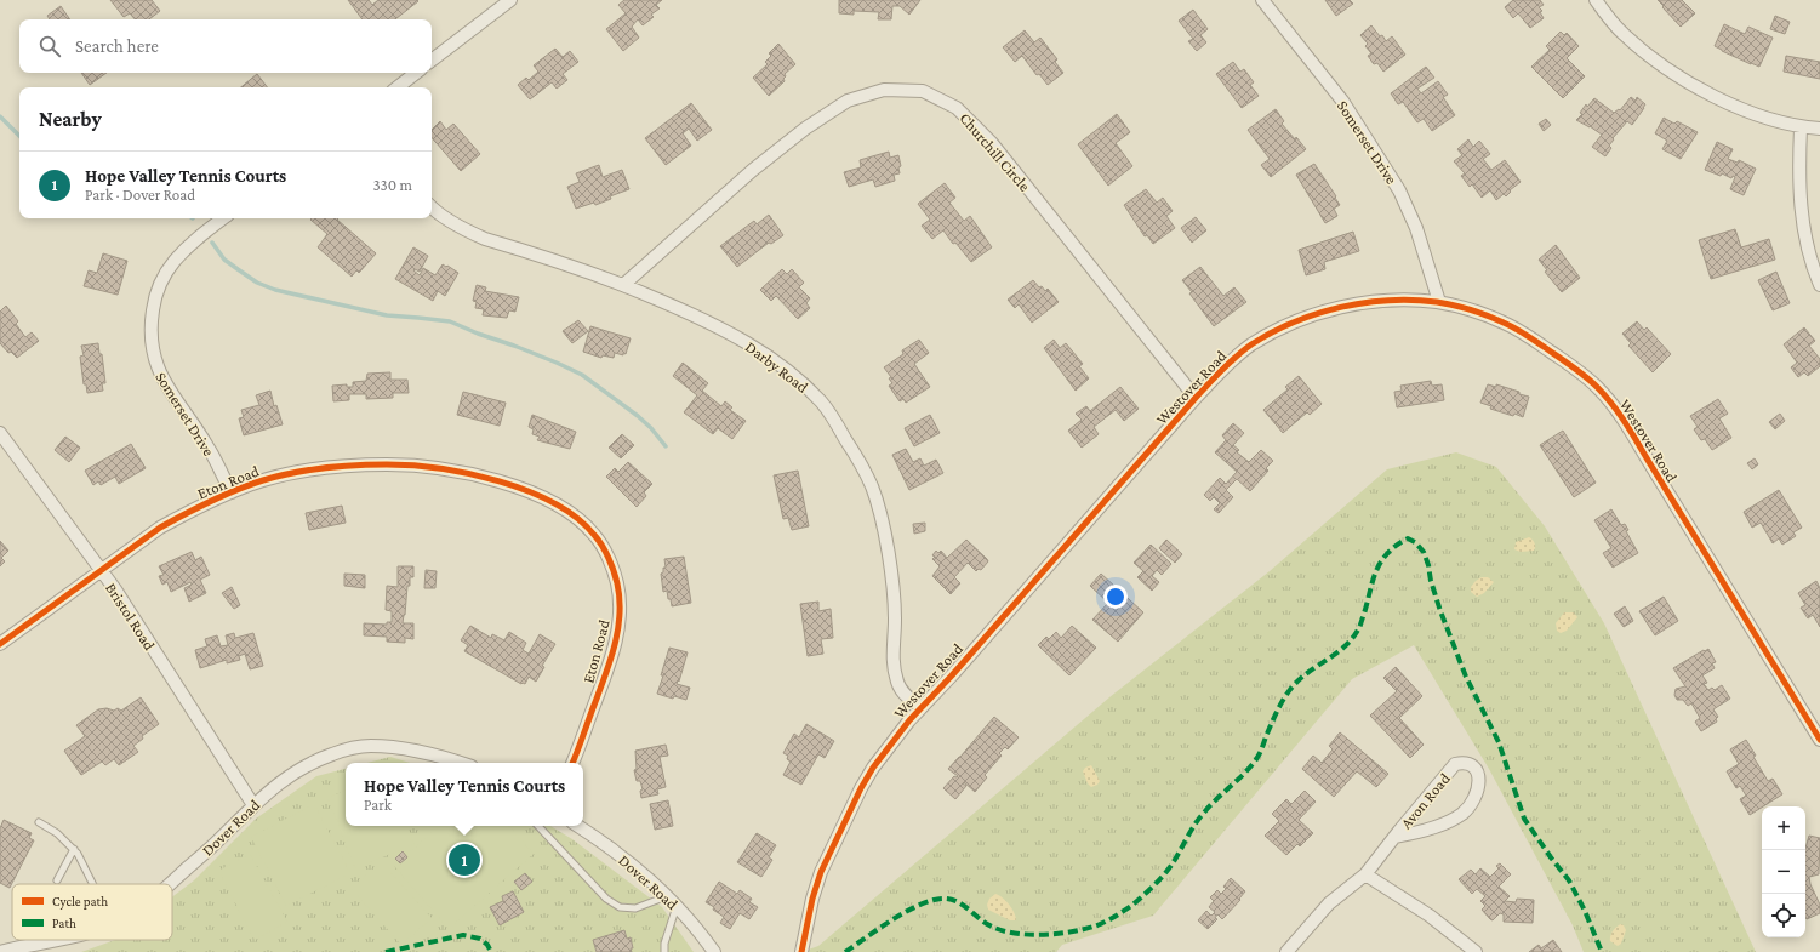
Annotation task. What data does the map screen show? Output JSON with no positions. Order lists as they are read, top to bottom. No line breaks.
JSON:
{"streets":{"street":["Somerset Drive","Churchill Circle","Darby Road","Westover Road","Eton Road","Bristol Road","Avon Road","Dover Road"]},"crossings":[["Somerset Drive","Westover Road"],["Somerset Drive","Eton Road"],["Churchill Circle","Darby Road"],["Churchill Circle","Westover Road"],["Darby Road","Westover Road"],["Eton Road","Bristol Road"],["Bristol Road","Dover Road"]],"legend":["Cycle path","Path"],"page":{"search":"Search here","heading":"Nearby","list":[{"mark":"1","name":"Hope Valley Tennis Courts","note":"Park · Dover Road","value":"330 m"}],"popup":["Hope Valley Tennis Courts","Park"],"map_buttons":["+","−"],"pins":"1"}}
